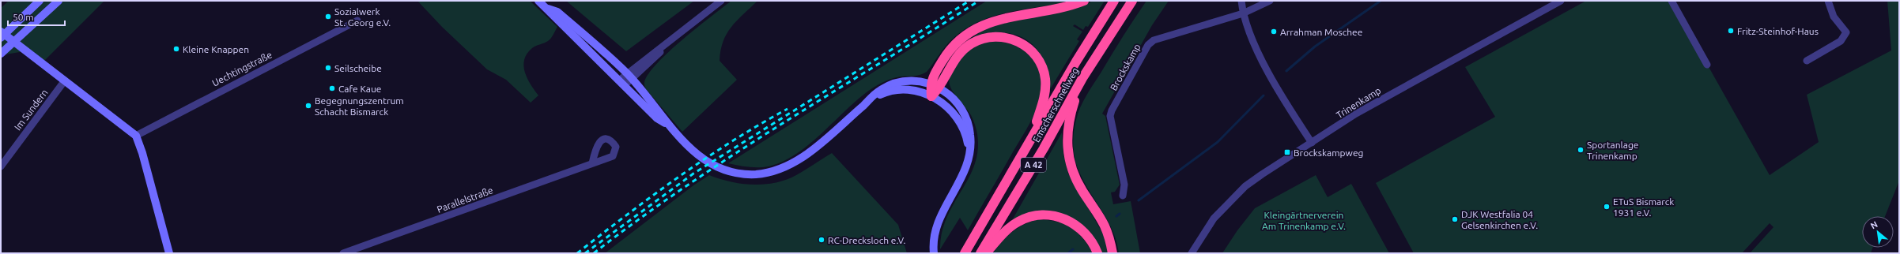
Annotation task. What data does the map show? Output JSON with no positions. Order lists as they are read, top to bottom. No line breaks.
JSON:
{"streets":{"highway":["Emscherschnellweg","A 42"],"street":["Brockskamp","Uechtingstraße","Trinenkamp","Im Sundern","Parallelstraße"]},"parks":["Kleingärtnerverein Am Trinenkamp e.V."],"places":{"other":["Sozialwerk St. Georg e.V.","Fritz-Steinhof-Haus","Arrahman Moschee","Kleine Knappen","Seilscheibe","Cafe Kaue","Begegnungszentrum Schacht Bismarck","Sportanlage Trinenkamp","ETuS Bismarck 1931 e.V.","DJK Westfalia 04 Gelsenkirchen e.V.","RC-Drecksloch e.V."],"transit":["Brockskampweg"]},"scale_bar":"50 m","north":"top left"}
